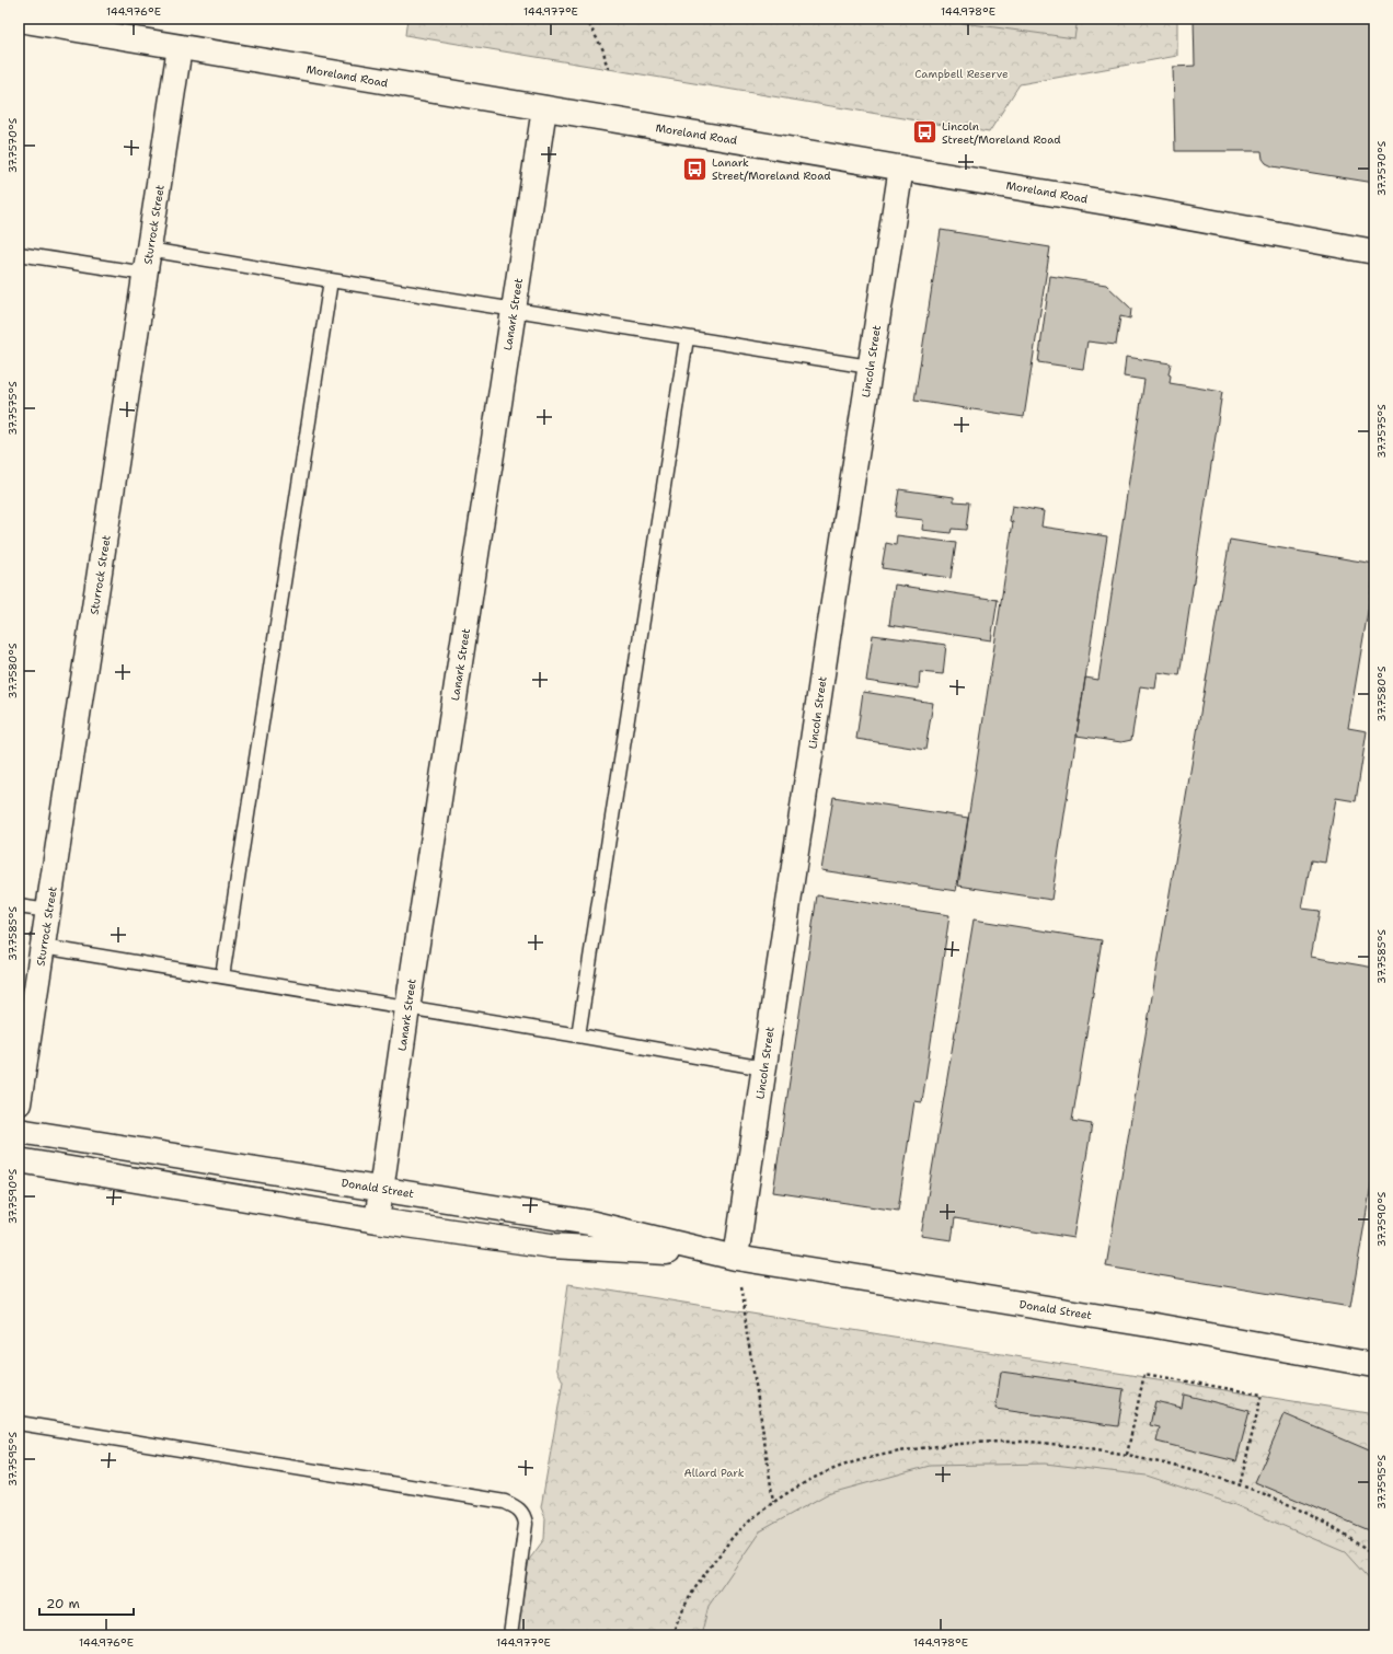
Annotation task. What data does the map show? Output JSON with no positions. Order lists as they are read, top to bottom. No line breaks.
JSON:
{"streets":{"street":["Moreland Road","Sturrock Street","Lanark Street","Lincoln Street","Donald Street"]},"crossings":[["Moreland Road","Sturrock Street"],["Moreland Road","Lanark Street"],["Moreland Road","Lincoln Street"],["Lanark Street","Donald Street"],["Lincoln Street","Donald Street"]],"parks":["Campbell Reserve","Allard Park"],"places":{"bus stop":["Lincoln Street/Moreland Road","Lanark Street/Moreland Road"]},"scale_bar":"20 m","coordinates":["144.976°E","144.977°E","144.978°E","37.7570°S","37.7575°S","37.7580°S","37.7585°S","37.7590°S","37.7595°S"]}
